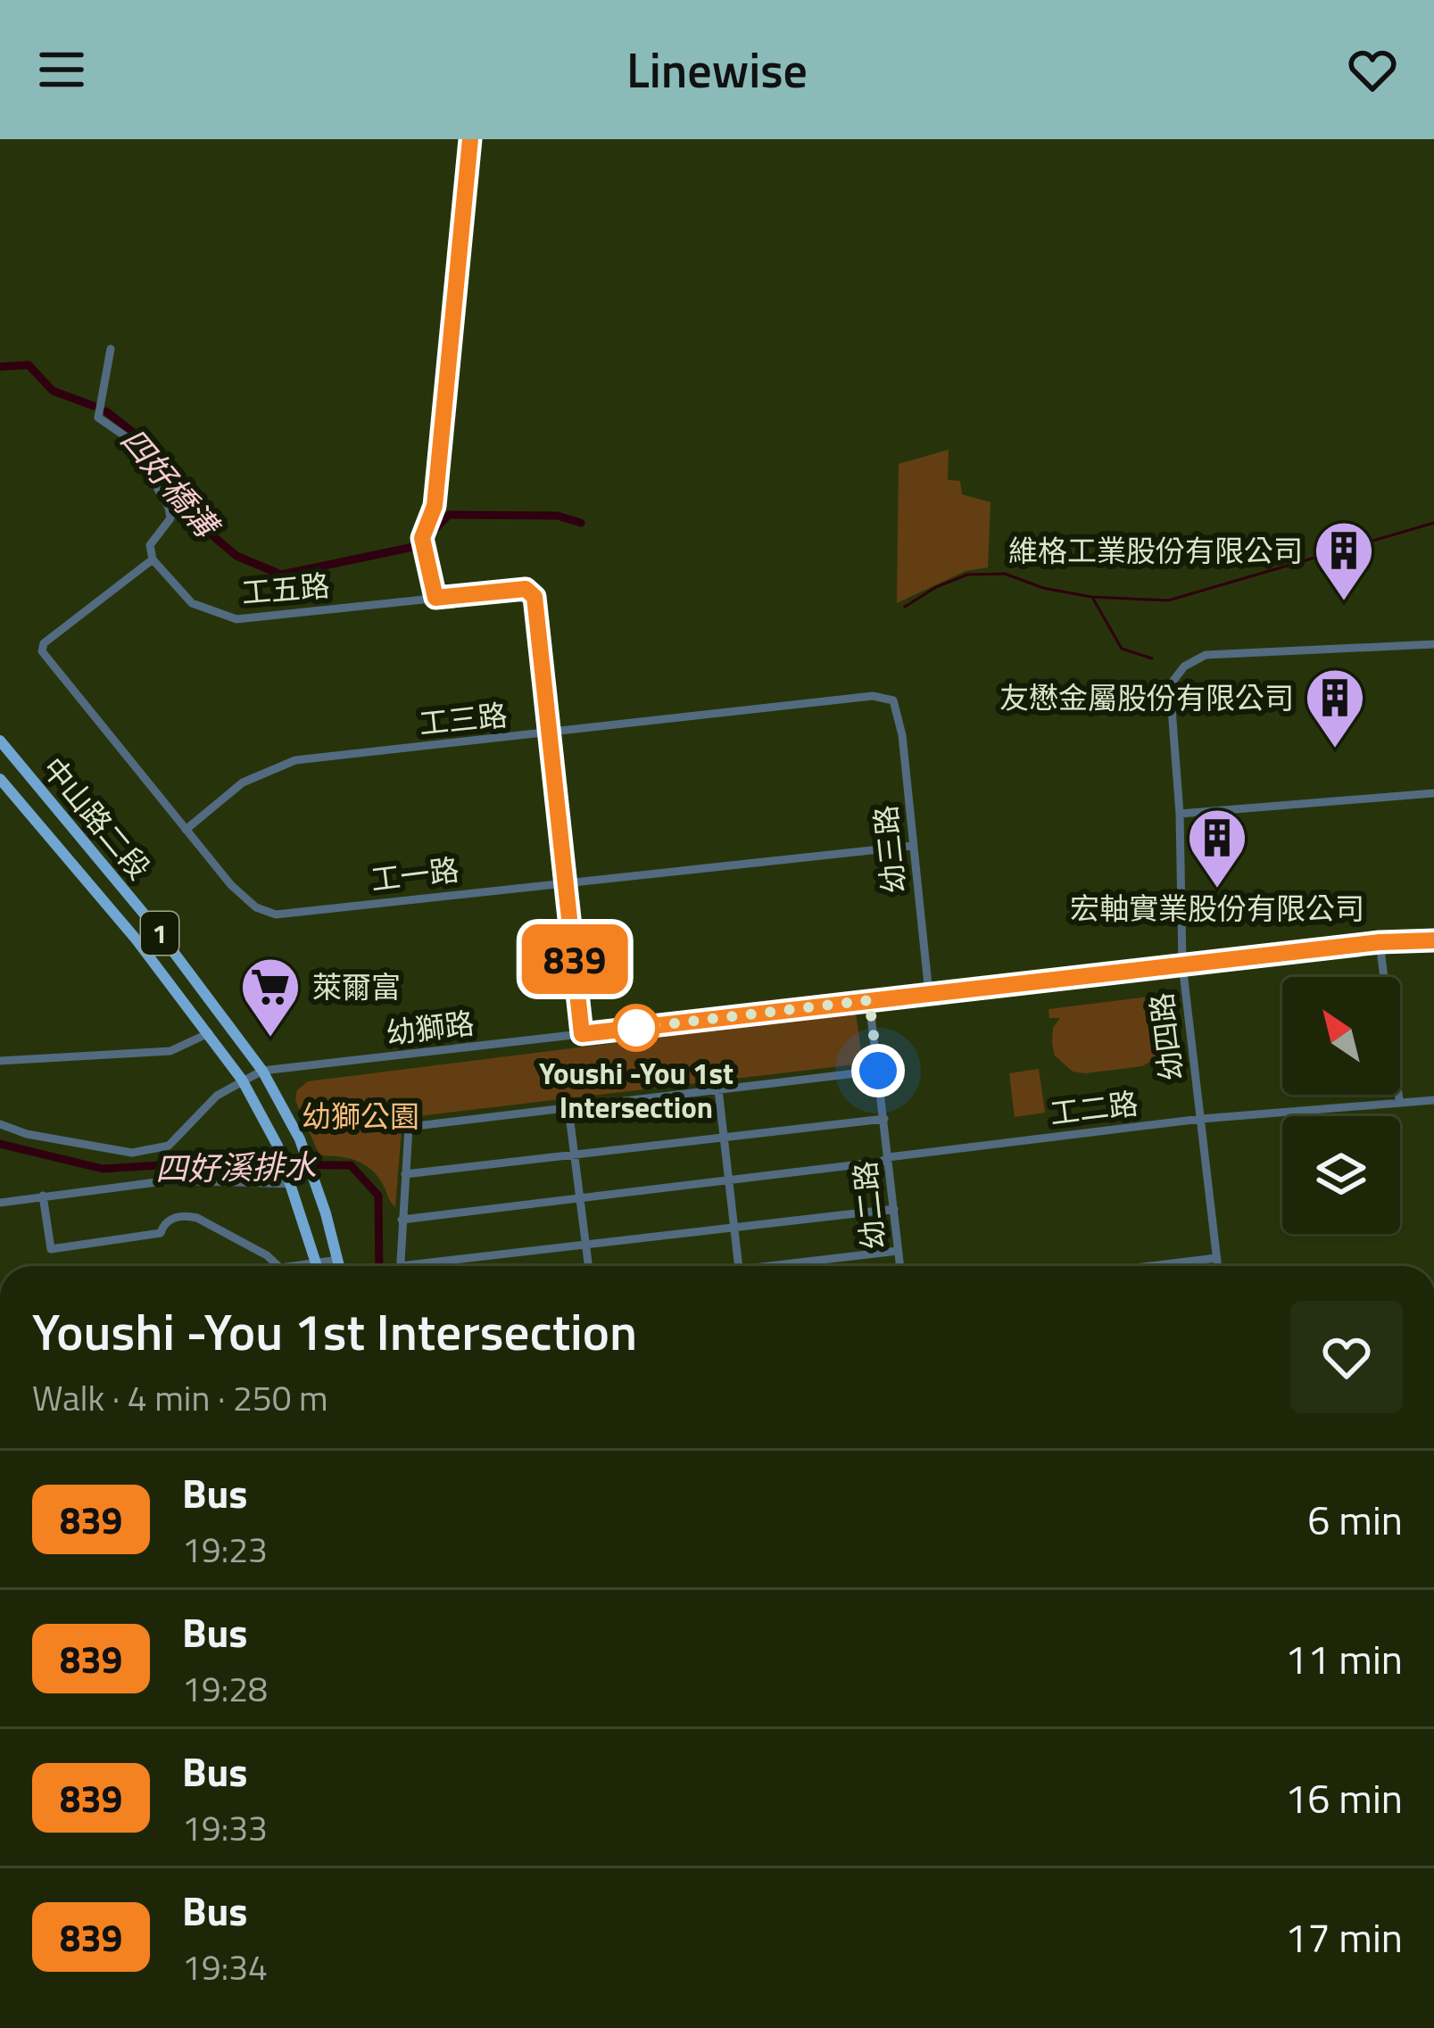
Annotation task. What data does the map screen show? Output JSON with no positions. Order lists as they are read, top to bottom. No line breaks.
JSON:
{"streets":{"main road":["中山路二段","1"],"street":["工五路","工三路","幼三路","工一路","幼獅路","幼四路","工二路","幼二路"]},"crossings":[["工五路","工三路"],["工五路","工一路"],["工三路","幼三路"],["工三路","工一路"],["中山路二段","1"],["中山路二段","幼獅路"],["幼三路","工一路"],["幼三路","幼獅路"],["幼獅路","幼四路"],["幼獅路","幼二路"],["幼四路","工二路"],["工二路","幼二路"]],"water":["四好橋溝","四好溪排水"],"parks":["幼獅公園"],"places":{"building":["維格工業股份有限公司","友懋金屬股份有限公司","宏軸實業股份有限公司"],"other":["Youshi -You 1st Intersection"],"supermarket":["萊爾富"]},"lines":["bus line 839"],"north":"top left","page":{"header":"Linewise","on_map":"839","heading":["Youshi -You 1st Intersection","Walk · 4 min · 250 m"],"list":[{"mark":"839","name":"Bus","note":"19:23","value":"6 min"},{"mark":"839","name":"Bus","note":"19:28","value":"11 min"},{"mark":"839","name":"Bus","note":"19:33","value":"16 min"},{"mark":"839","name":"Bus","note":"19:34","value":"17 min"}]}}
